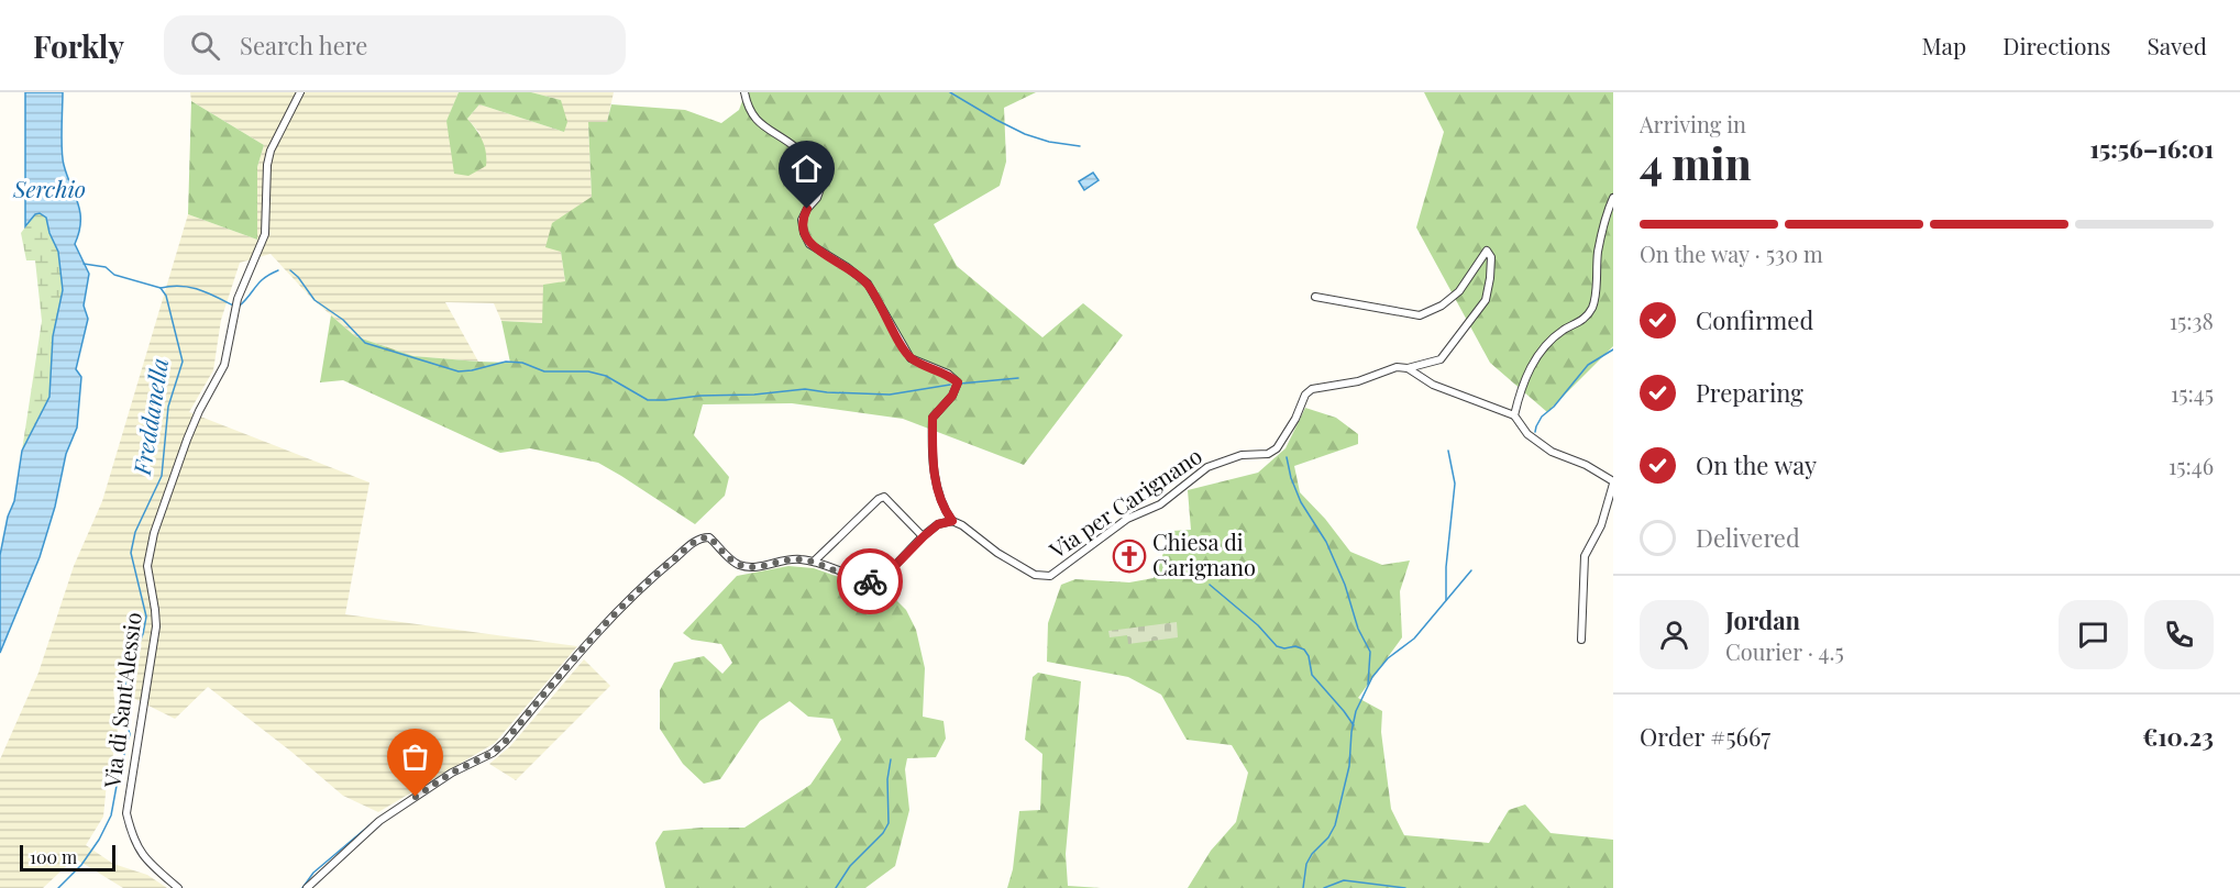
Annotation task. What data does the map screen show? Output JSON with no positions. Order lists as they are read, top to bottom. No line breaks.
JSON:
{"streets":{"street":["Via per Carignano","Via di Sant'Alessio"]},"water":["Serchio","Freddanella"],"places":{"church":["Chiesa di Carignano"]},"scale_bar":"100 m","page":{"header":"Forkly","search":"Search here","nav":["Map","Directions","Saved"],"heading":["4 min","Arriving in","15:56–16:01"],"panel":["Jordan","Courier · 4.5","Order #5667","€10.23"],"bar":"On the way · 530 m","list":[["Confirmed","15:38"],["Preparing","15:45"],["On the way","15:46"],"Delivered"],"scale":"100 m"}}
